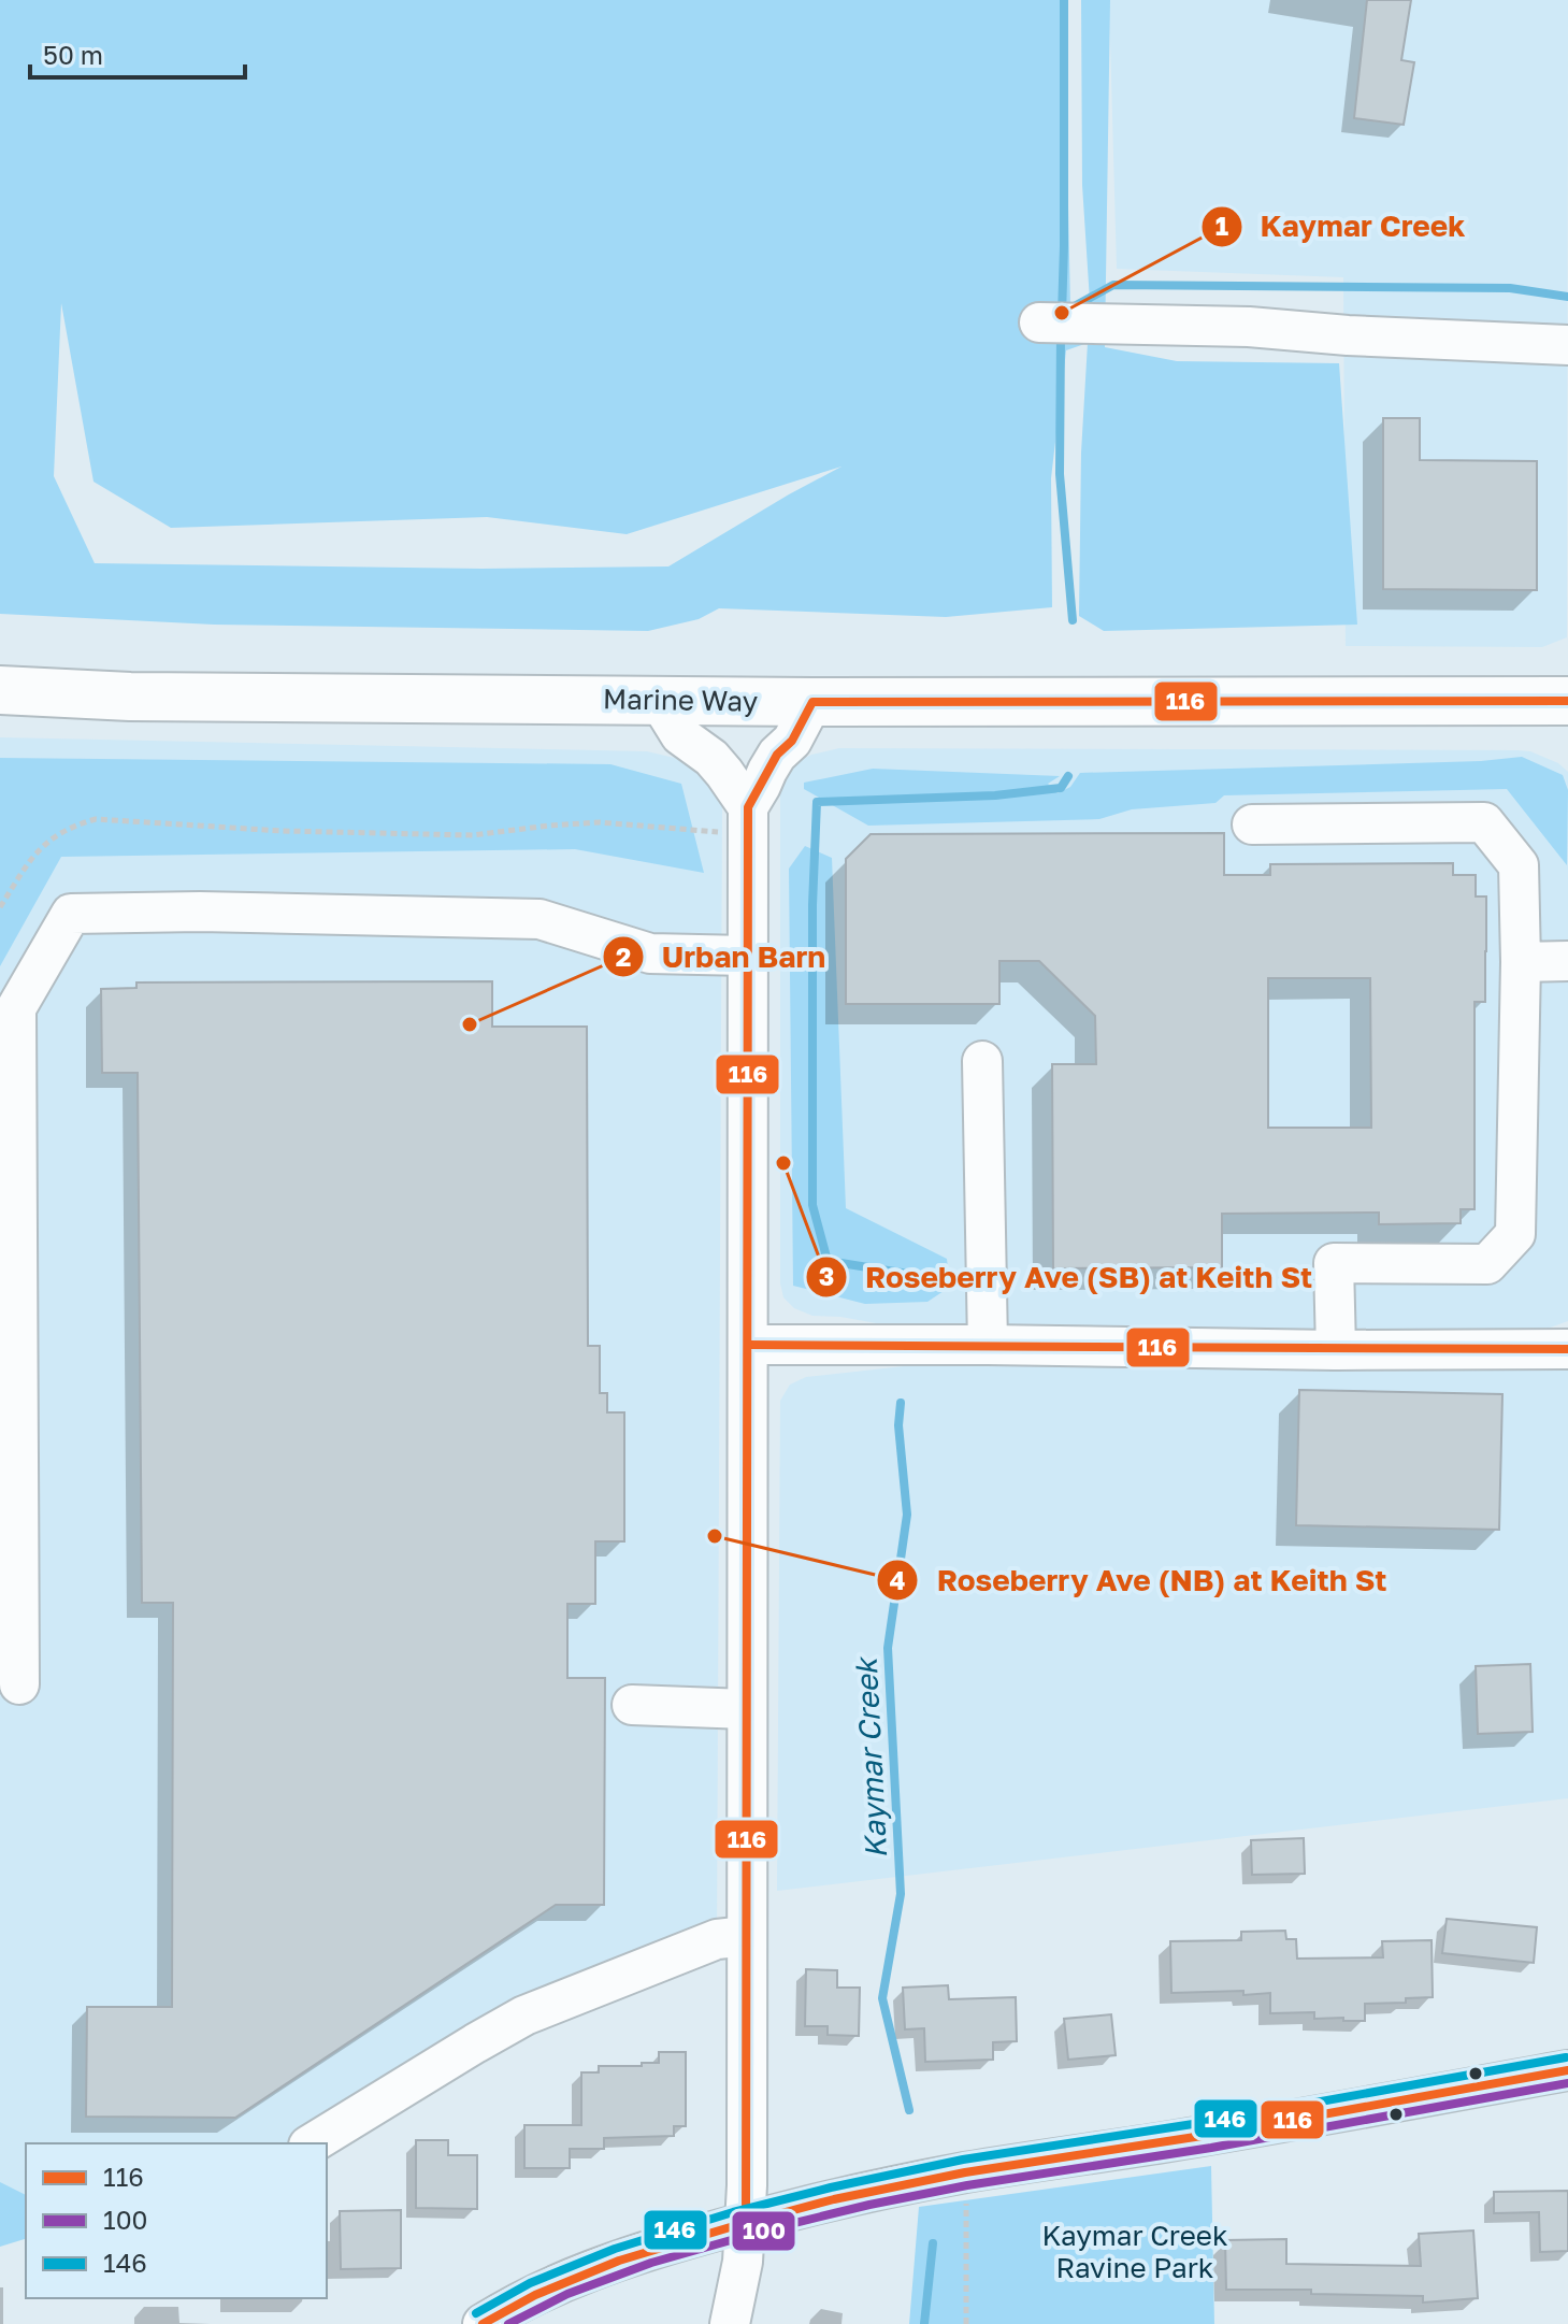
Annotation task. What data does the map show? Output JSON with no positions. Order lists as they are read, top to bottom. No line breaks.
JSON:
{"streets":{"main road":["Marine Way"]},"water":["Kaymar Creek"],"parks":["Kaymar Creek Ravine Park"],"places":["Kaymar Creek","Urban Barn","Roseberry Ave (SB) at Keith St","Roseberry Ave (NB) at Keith St"],"lines":["transit line 116","transit line 146","transit line 100"],"legend":["116","100","146"],"scale_bar":"50 m"}
